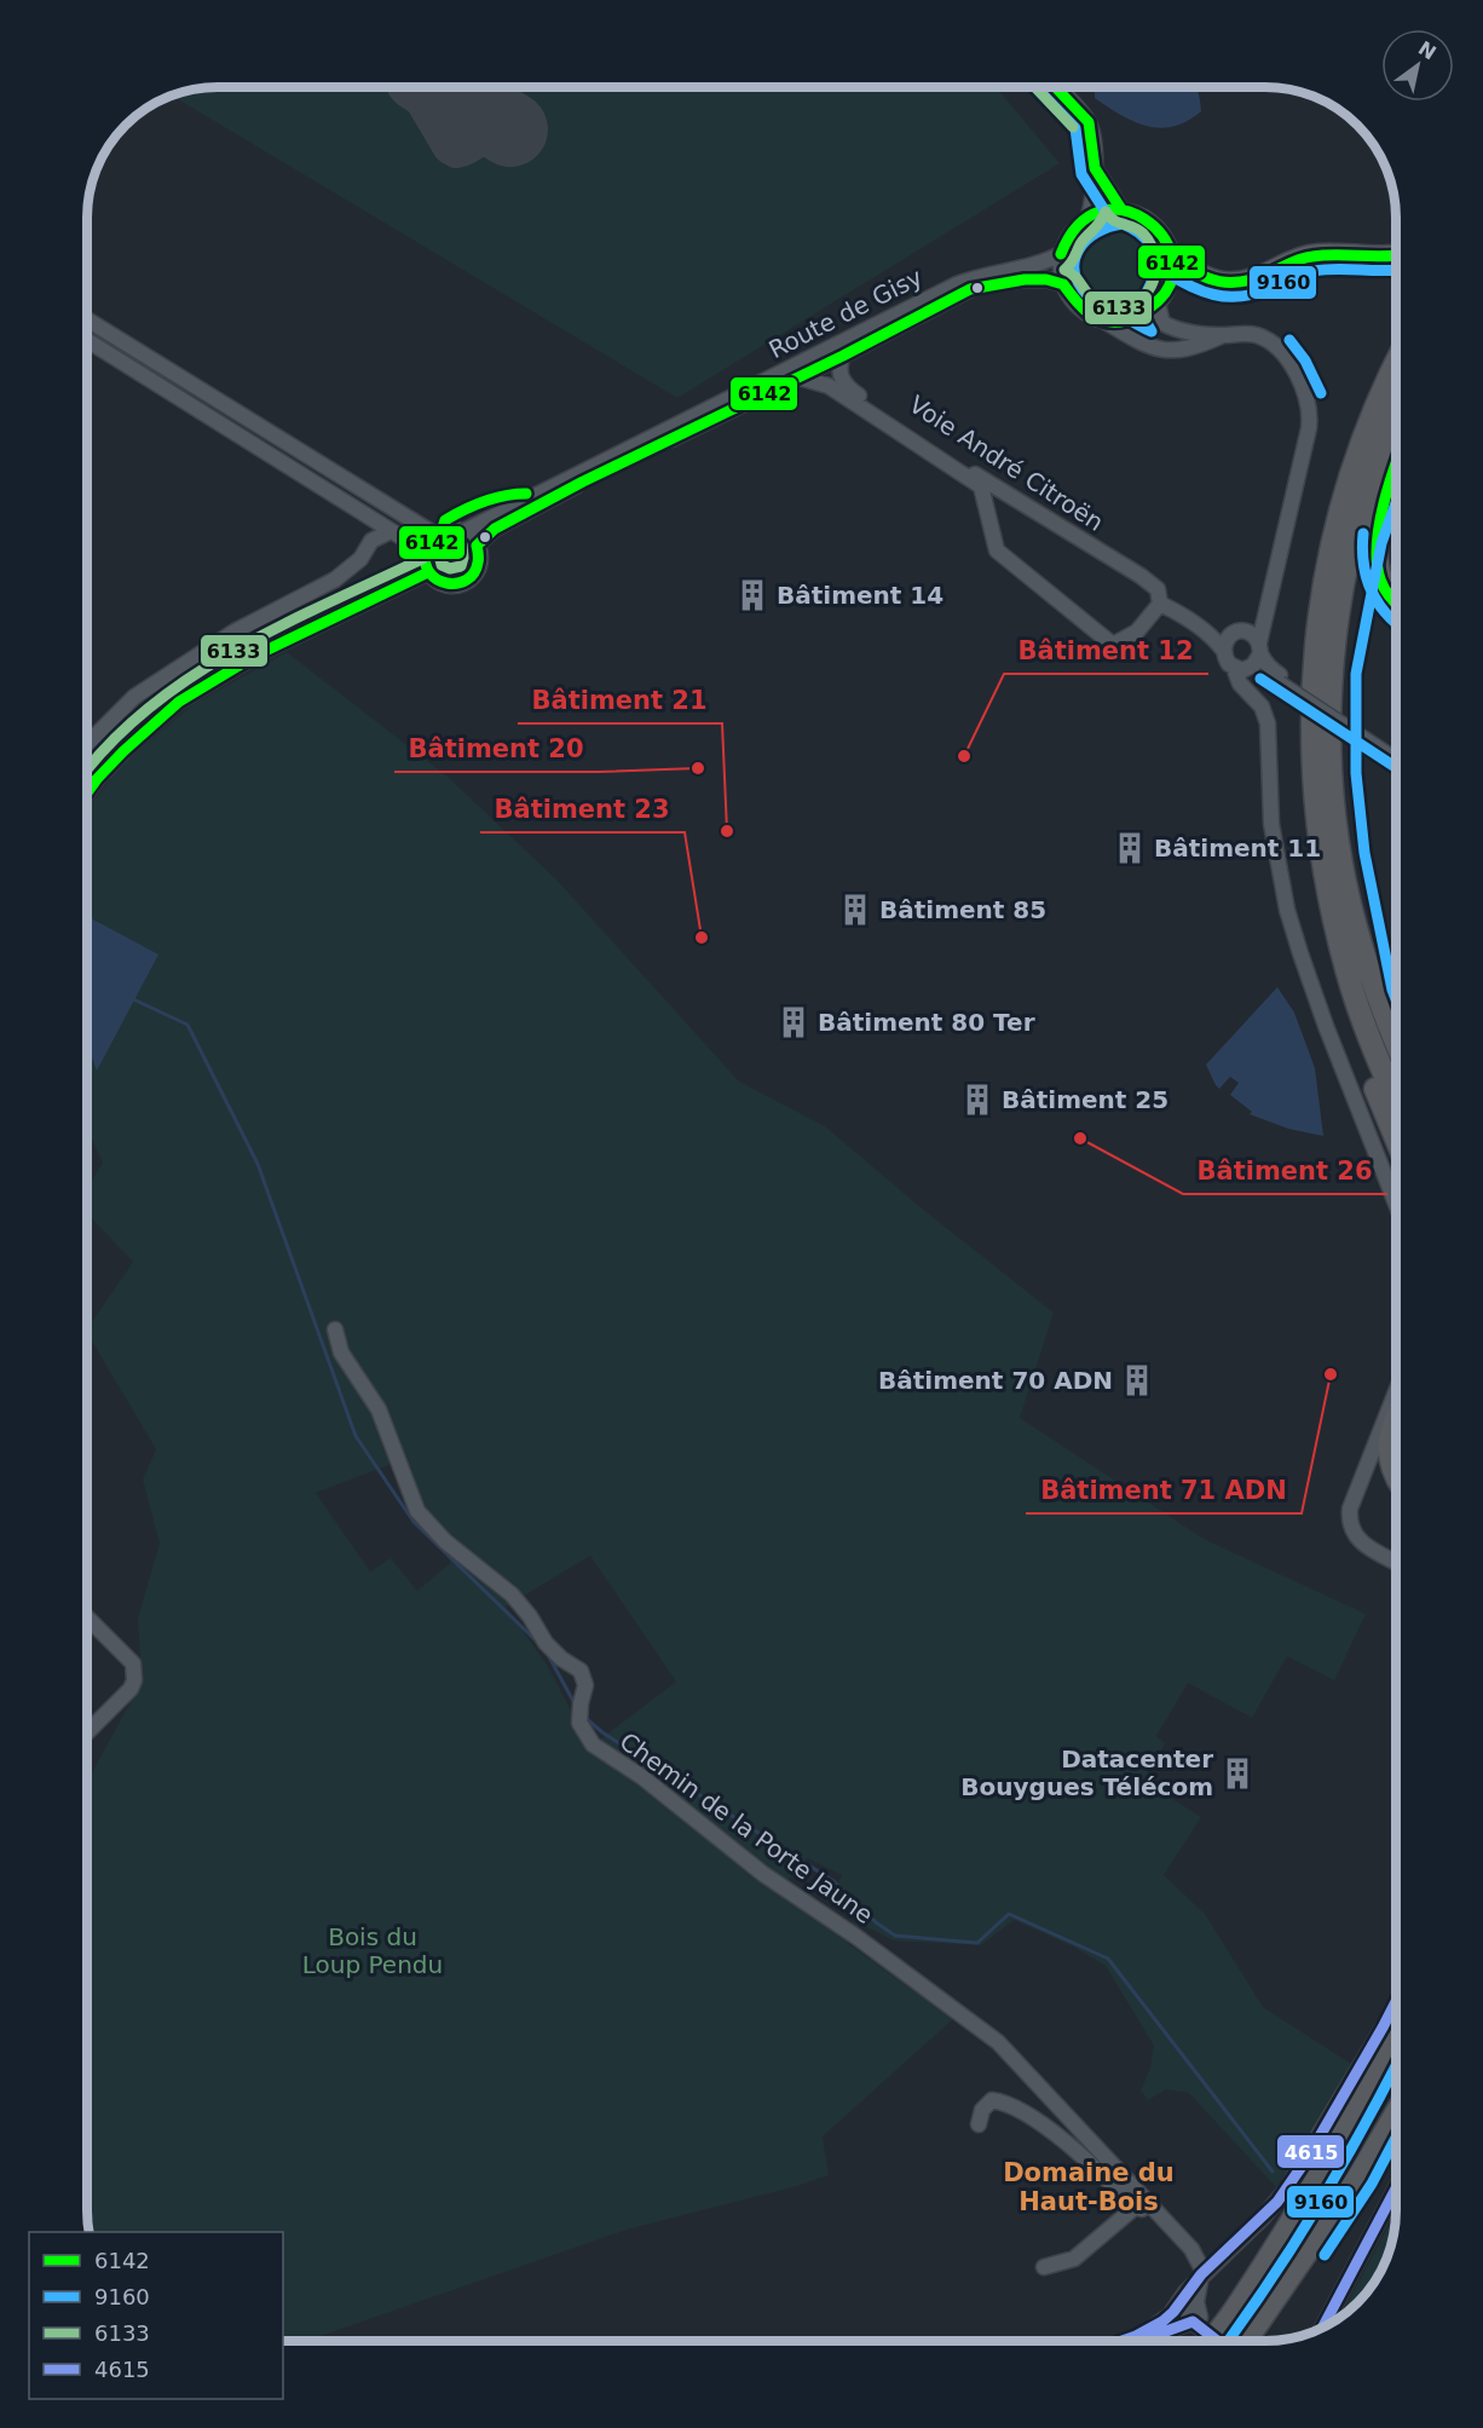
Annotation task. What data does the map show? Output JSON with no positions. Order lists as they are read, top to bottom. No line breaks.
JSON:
{"streets":{"street":["Route de Gisy","Voie André Citroën","Chemin de la Porte Jaune"]},"crossings":[["Route de Gisy","Voie André Citroën"]],"districts":["Domaine du Haut-Bois"],"parks":["Bois du Loup Pendu"],"places":{"building":["Bâtiment 14","Bâtiment 11","Bâtiment 85","Bâtiment 80 Ter","Bâtiment 25","Bâtiment 70 ADN","Datacenter Bouygues Télécom"],"other":["Bâtiment 12","Bâtiment 20","Bâtiment 21","Bâtiment 23","Bâtiment 26","Bâtiment 71 ADN"]},"lines":["transit line 6142","transit line 9160","transit line 6133","transit line 4615"],"legend":["6142","9160","6133","4615"],"north":"top right"}
